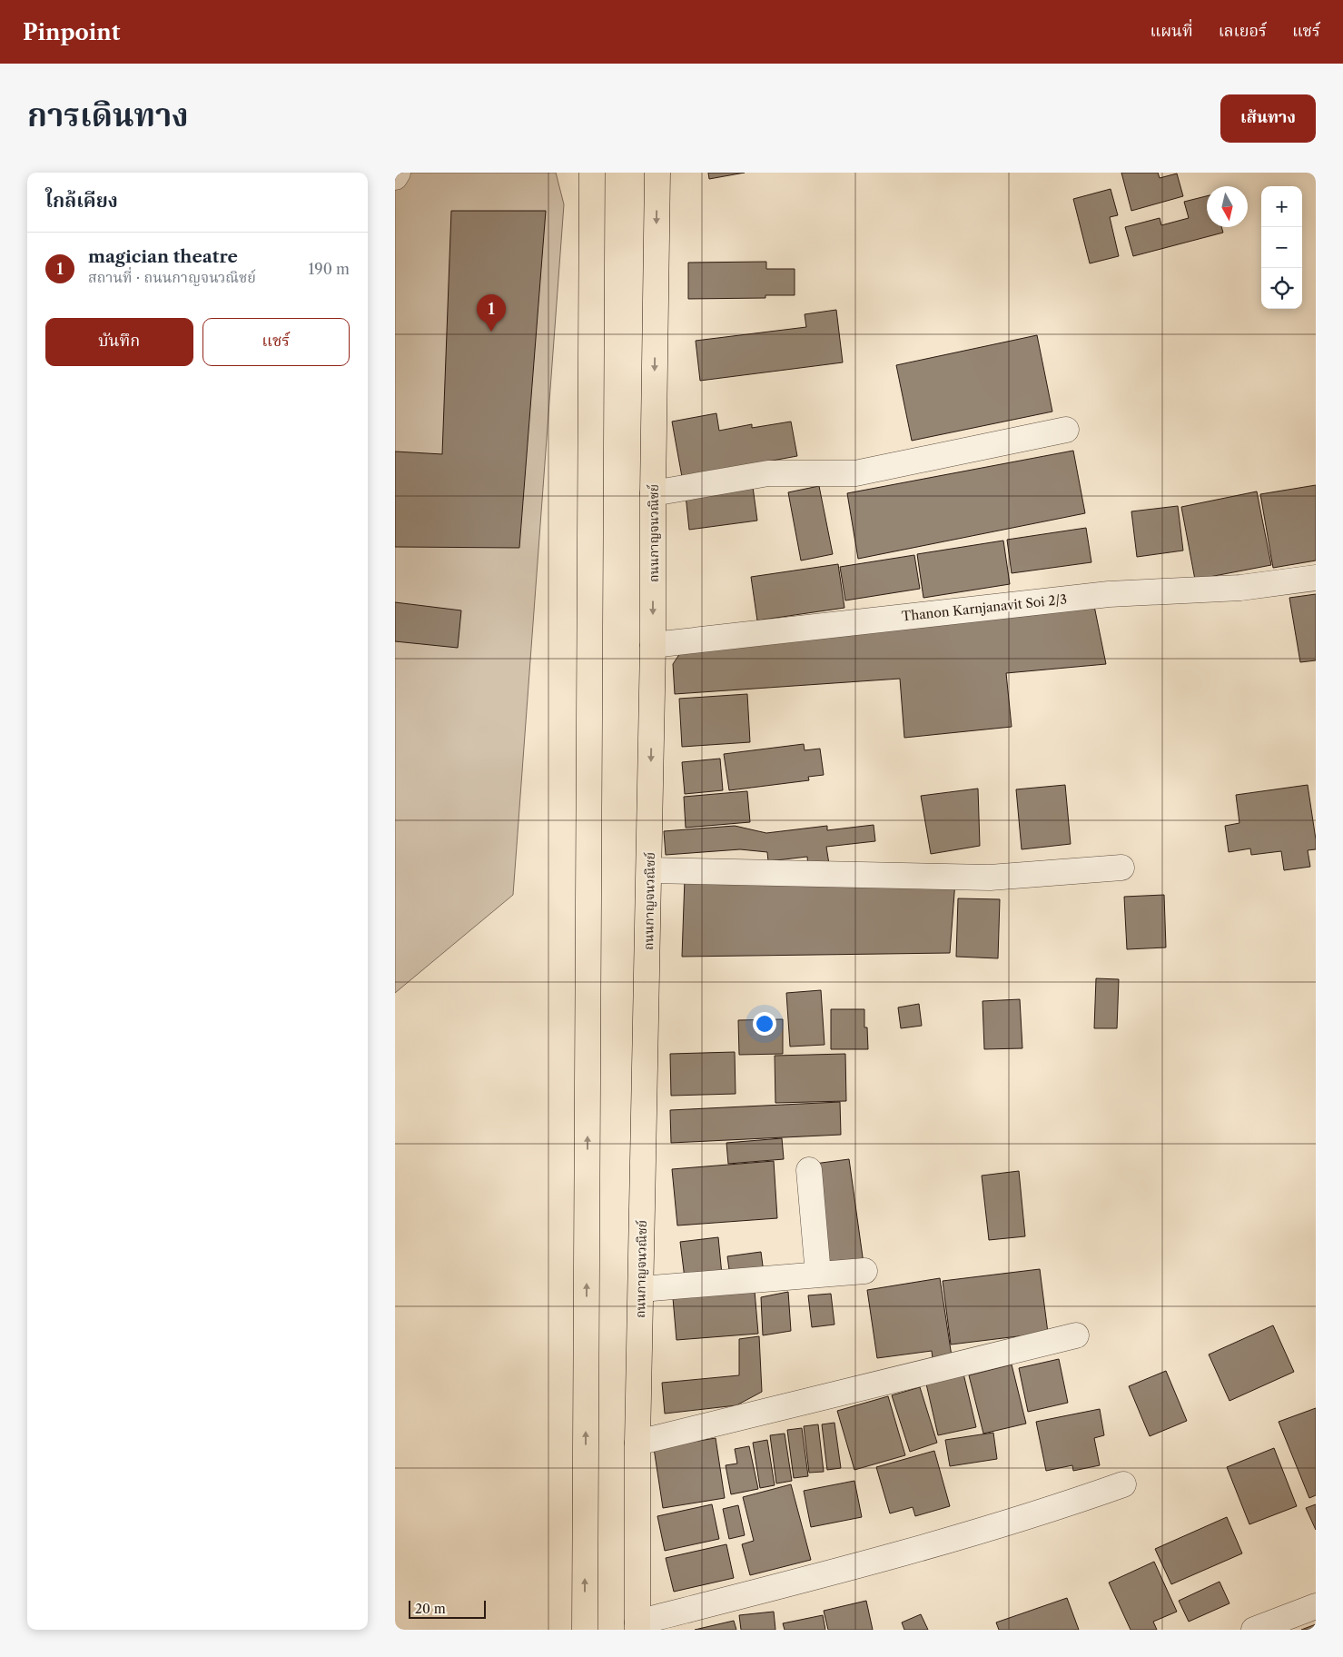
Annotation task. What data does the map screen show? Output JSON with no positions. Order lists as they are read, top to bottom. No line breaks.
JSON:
{"streets":{"main road":["ถนนกาญจนวณิชย์"],"street":["Thanon Karnjanavit Soi 2/3"]},"crossings":[["ถนนกาญจนวณิชย์","Thanon Karnjanavit Soi 2/3"]],"scale_bar":"20 m","north":"bottom","page":{"header":"Pinpoint","nav":["แผนที่","เลเยอร์","แชร์"],"title":"การเดินทาง","buttons":["เส้นทาง",["บันทึก","แชร์"]],"heading":"ใกล้เคียง","map_buttons":["+","−"],"list":[{"mark":"1","name":"magician theatre","note":"สถานที่ · ถนนกาญจนวณิชย์","value":"190 m"}],"pins":"1","scale":"20 m"}}
